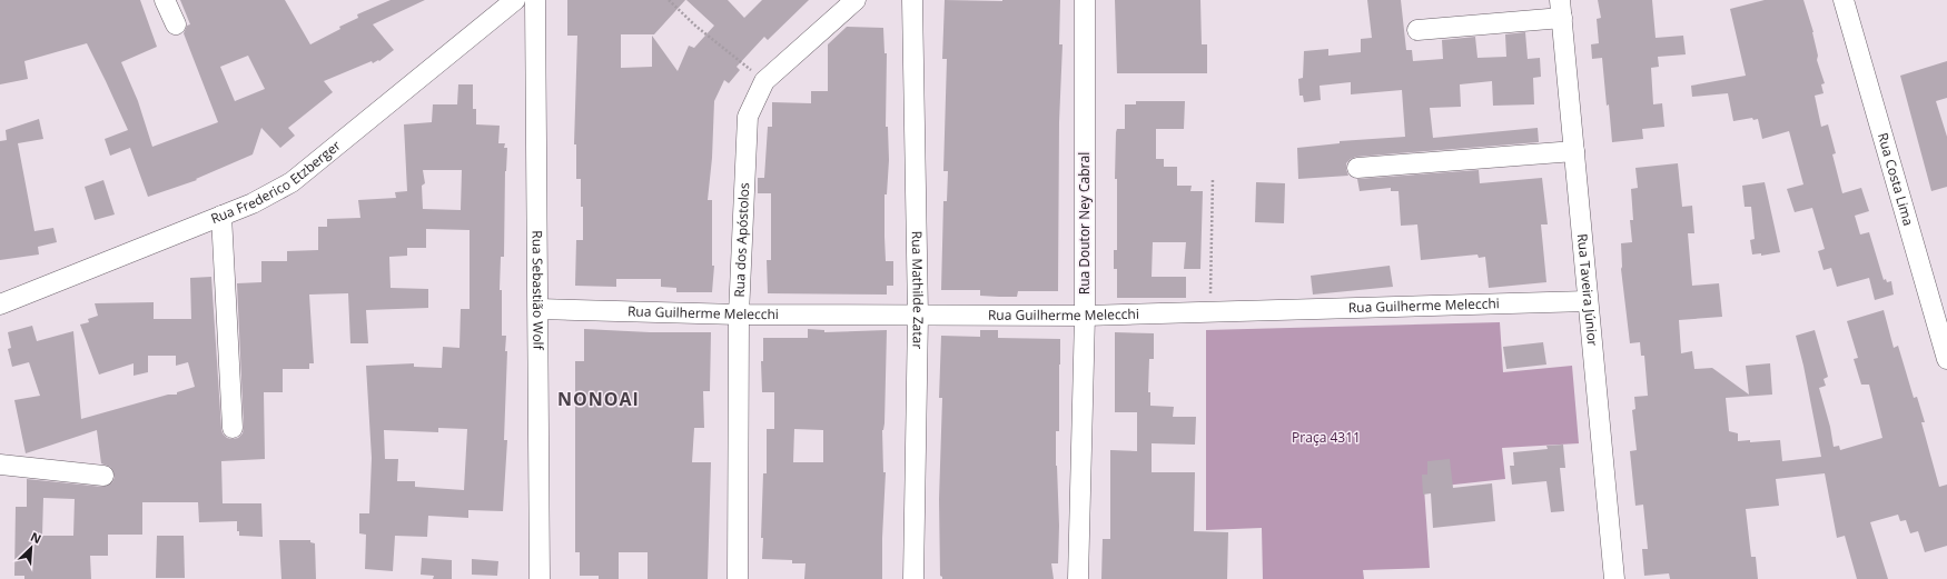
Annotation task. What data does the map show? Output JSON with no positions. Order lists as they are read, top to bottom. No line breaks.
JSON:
{"streets":{"street":["Rua Costa Lima","Rua Frederico Etzberger","Rua Doutor Ney Cabral","Rua dos Apóstolos","Rua Sebastião Wolf","Rua Mathilde Zatar","Rua Taveira Júnior","Rua Guilherme Melecchi"]},"crossings":[["Rua Doutor Ney Cabral","Rua Guilherme Melecchi"],["Rua dos Apóstolos","Rua Guilherme Melecchi"],["Rua Sebastião Wolf","Rua Guilherme Melecchi"],["Rua Mathilde Zatar","Rua Guilherme Melecchi"],["Rua Taveira Júnior","Rua Guilherme Melecchi"]],"districts":["NONOAI"],"parks":["Praça 4311"],"north":"top right"}
